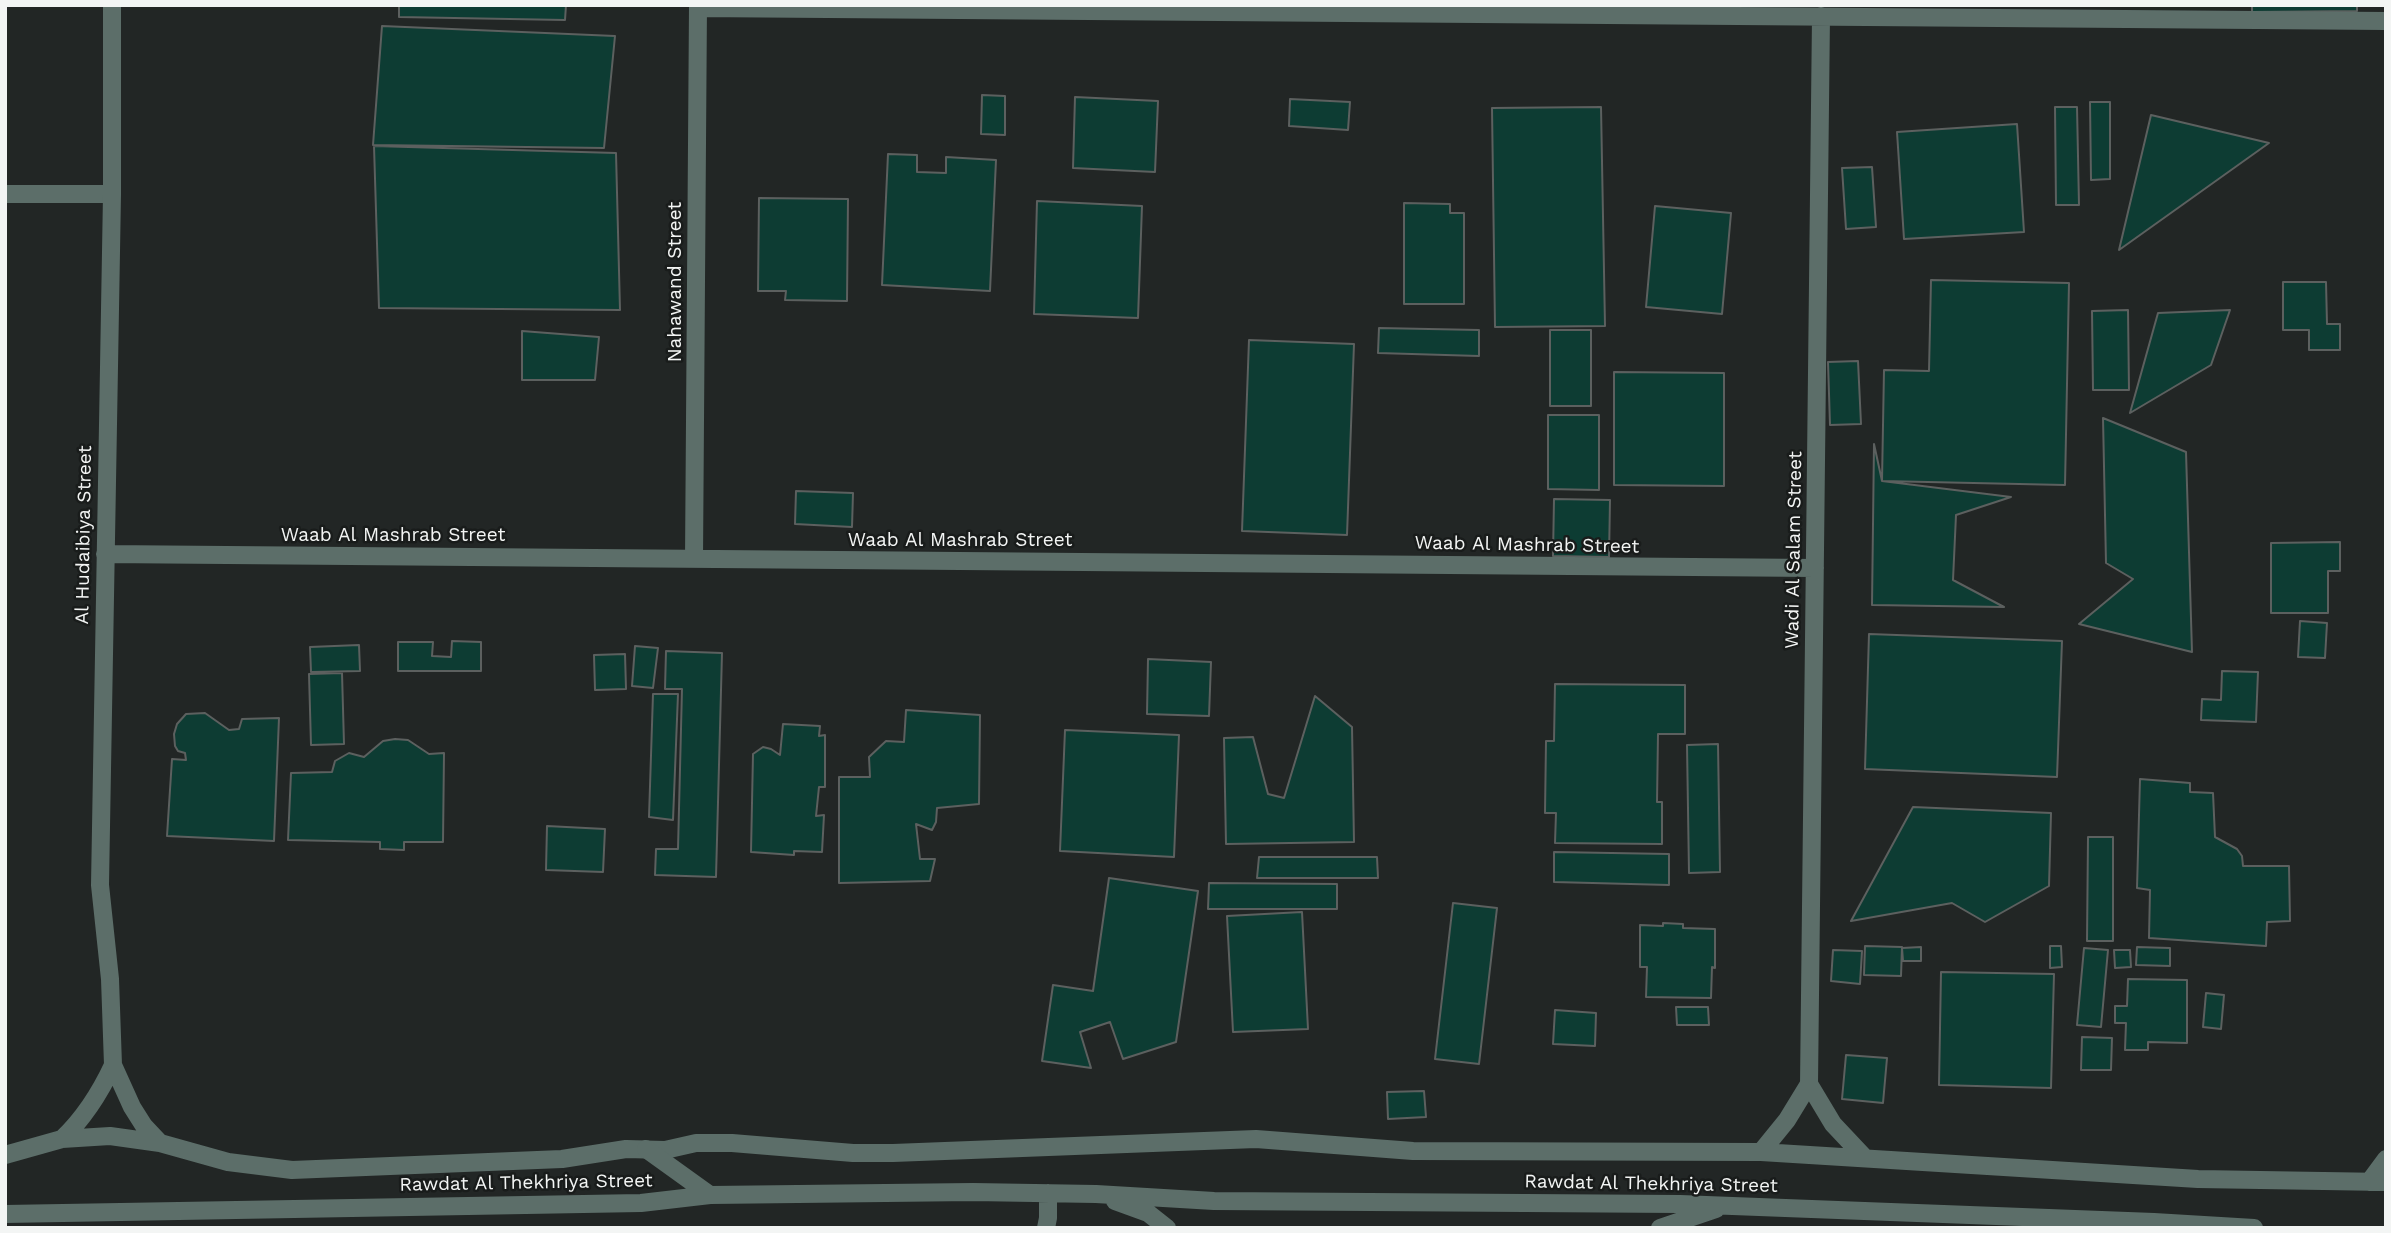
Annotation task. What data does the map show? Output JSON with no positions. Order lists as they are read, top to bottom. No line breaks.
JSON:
{"streets":{"street":["Nahawand Street","Al Hudaibiya Street","Waab Al Mashrab Street","Wadi Al Salam Street","Rawdat Al Thekhriya Street"]},"crossings":[["Nahawand Street","Waab Al Mashrab Street"],["Al Hudaibiya Street","Waab Al Mashrab Street"],["Waab Al Mashrab Street","Wadi Al Salam Street"]]}
